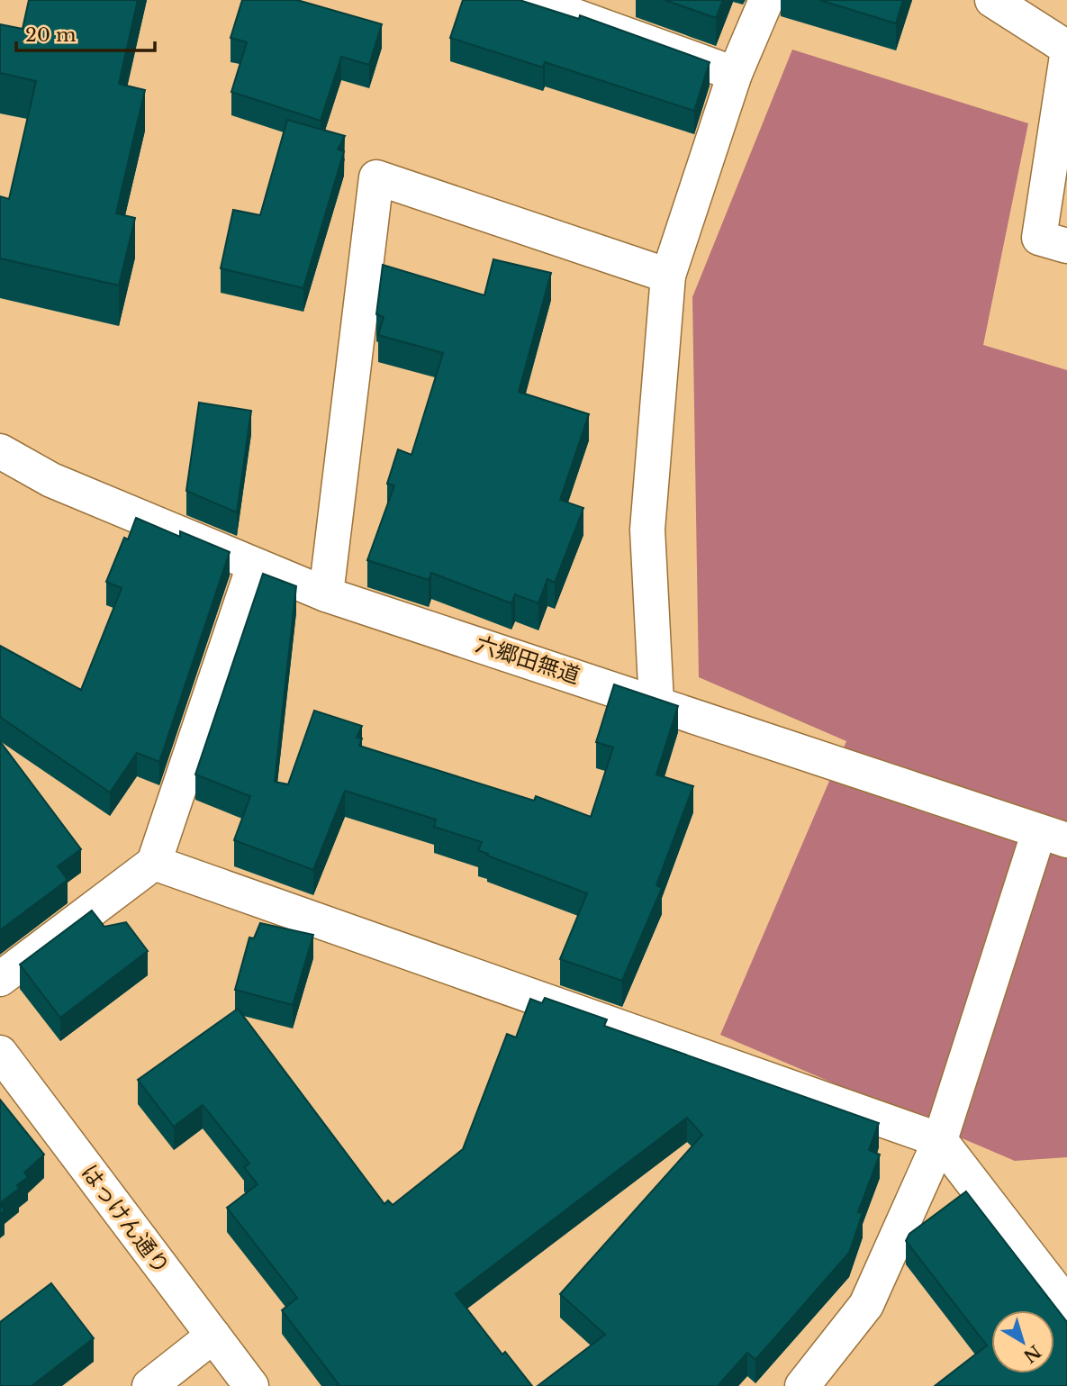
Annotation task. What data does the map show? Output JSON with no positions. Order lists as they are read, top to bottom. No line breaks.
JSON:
{"streets":{"street":["六郷田無道","はっけん通り"]},"scale_bar":"20 m","north":"bottom right"}
